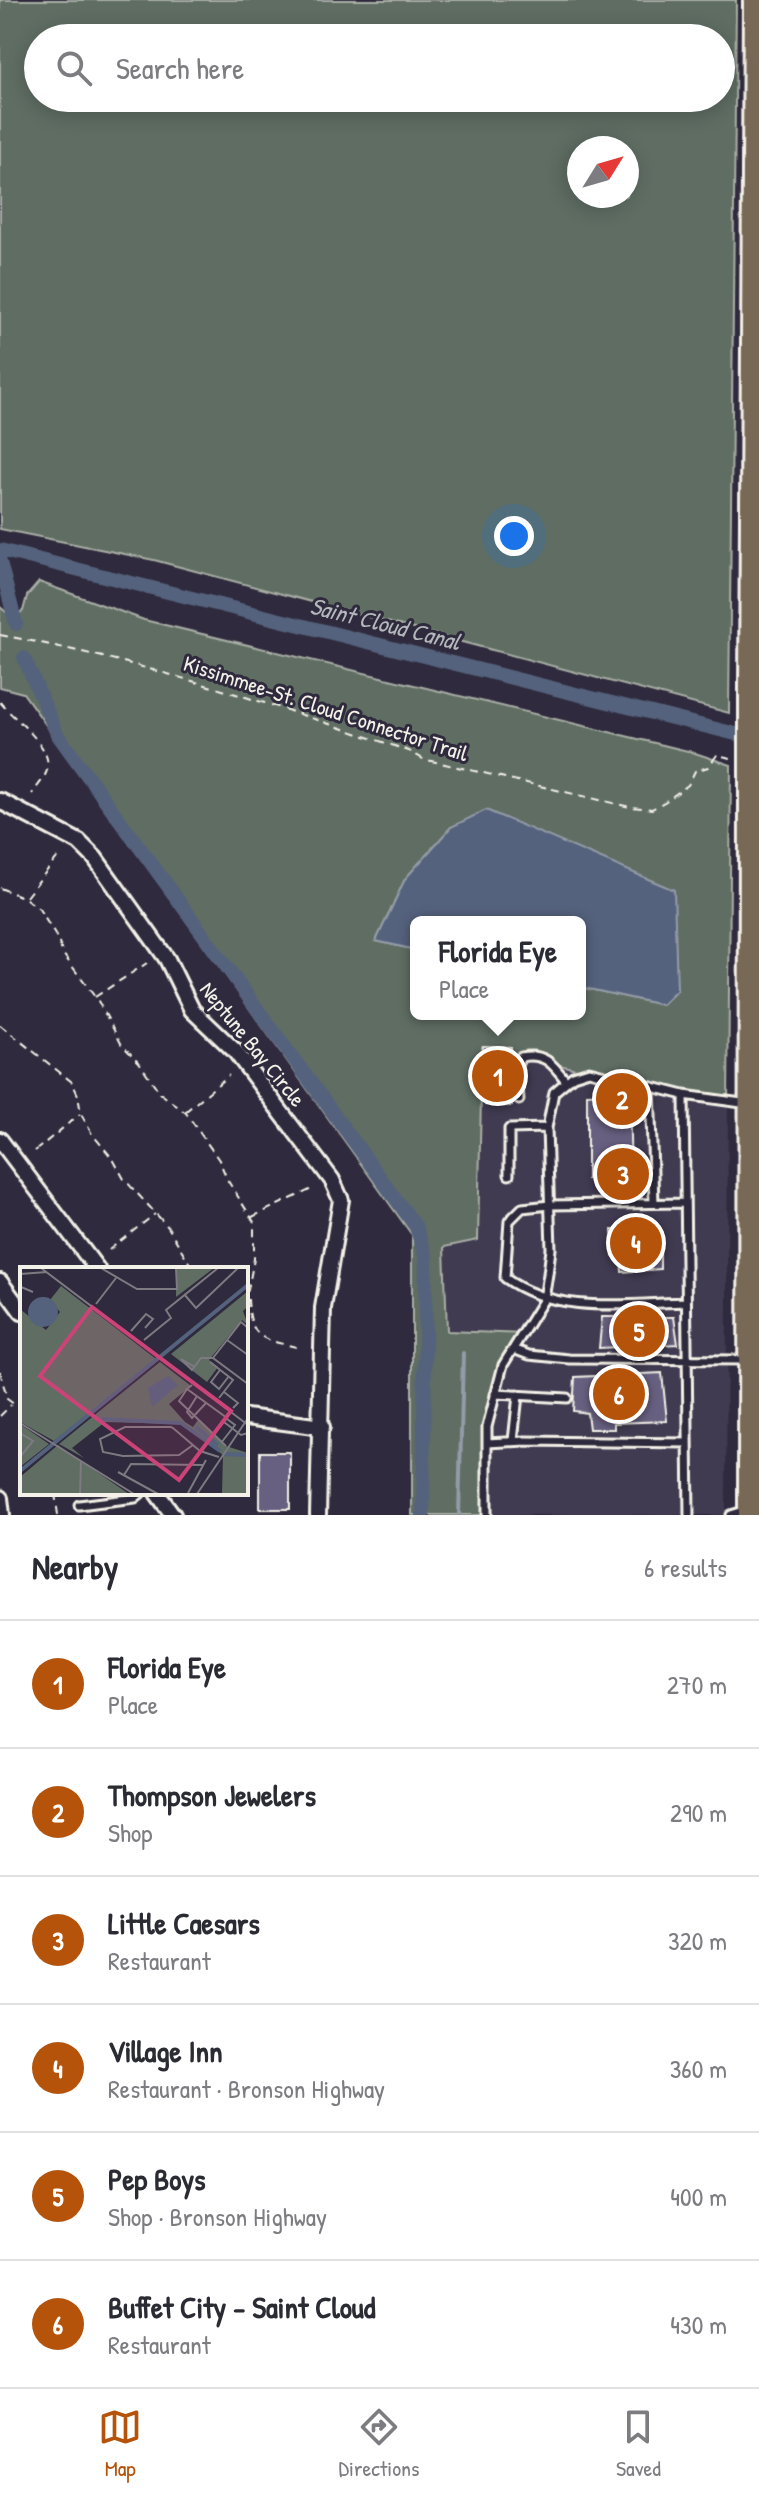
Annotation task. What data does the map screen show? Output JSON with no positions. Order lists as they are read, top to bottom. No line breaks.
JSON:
{"streets":{"street":["Neptune Bay Circle"],"path":["Kissimmee-St. Cloud Connector Trail"]},"water":["Saint Cloud Canal"],"north":"top right","page":{"search":"Search here","popup":["Florida Eye","Place"],"pins":["1","2","3","4","5","6"],"heading":["Nearby","6 results"],"list":[{"mark":"1","name":"Florida Eye","note":"Place","value":"270 m"},{"mark":"2","name":"Thompson Jewelers","note":"Shop","value":"290 m"},{"mark":"3","name":"Little Caesars","note":"Restaurant","value":"320 m"},{"mark":"4","name":"Village Inn","note":"Restaurant · Bronson Highway","value":"360 m"},{"mark":"5","name":"Pep Boys","note":"Shop · Bronson Highway","value":"400 m"},{"mark":"6","name":"Buffet City - Saint Cloud","note":"Restaurant","value":"430 m"}],"nav":["Map","Directions","Saved"]}}
